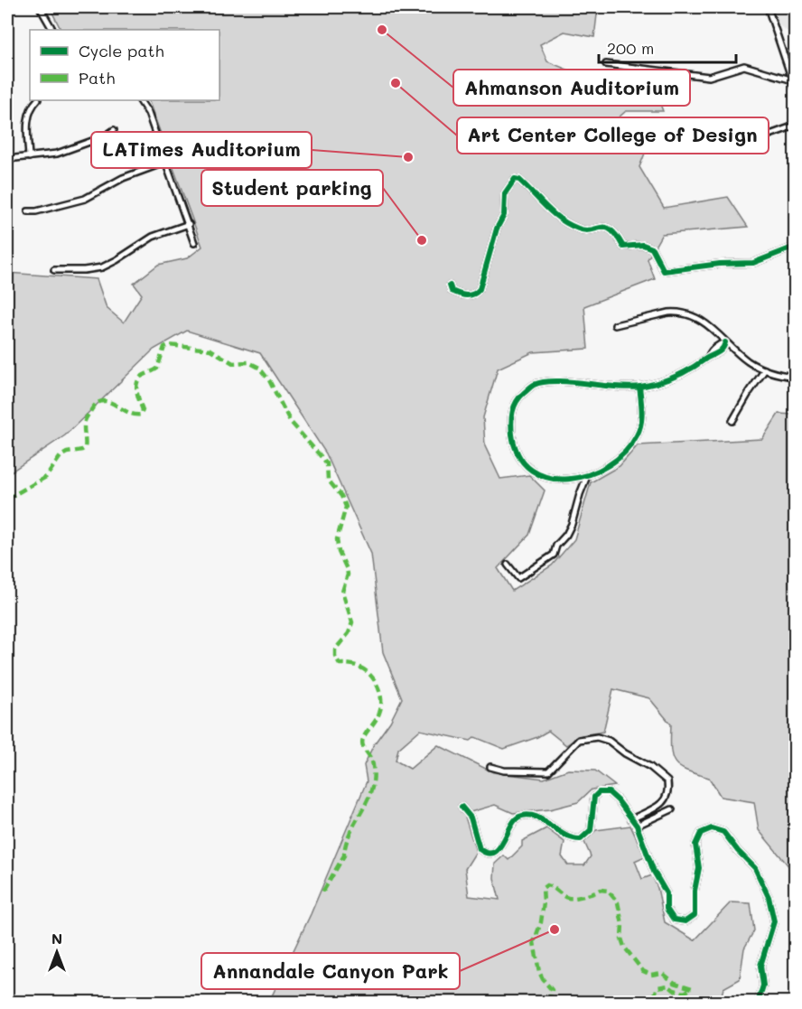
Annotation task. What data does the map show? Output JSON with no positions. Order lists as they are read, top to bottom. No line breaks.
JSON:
{"places":["Ahmanson Auditorium","Art Center College of Design","LATimes Auditorium","Student parking","Annandale Canyon Park"],"legend":["Cycle path","Path"],"scale_bar":"200 m","north":"top"}
